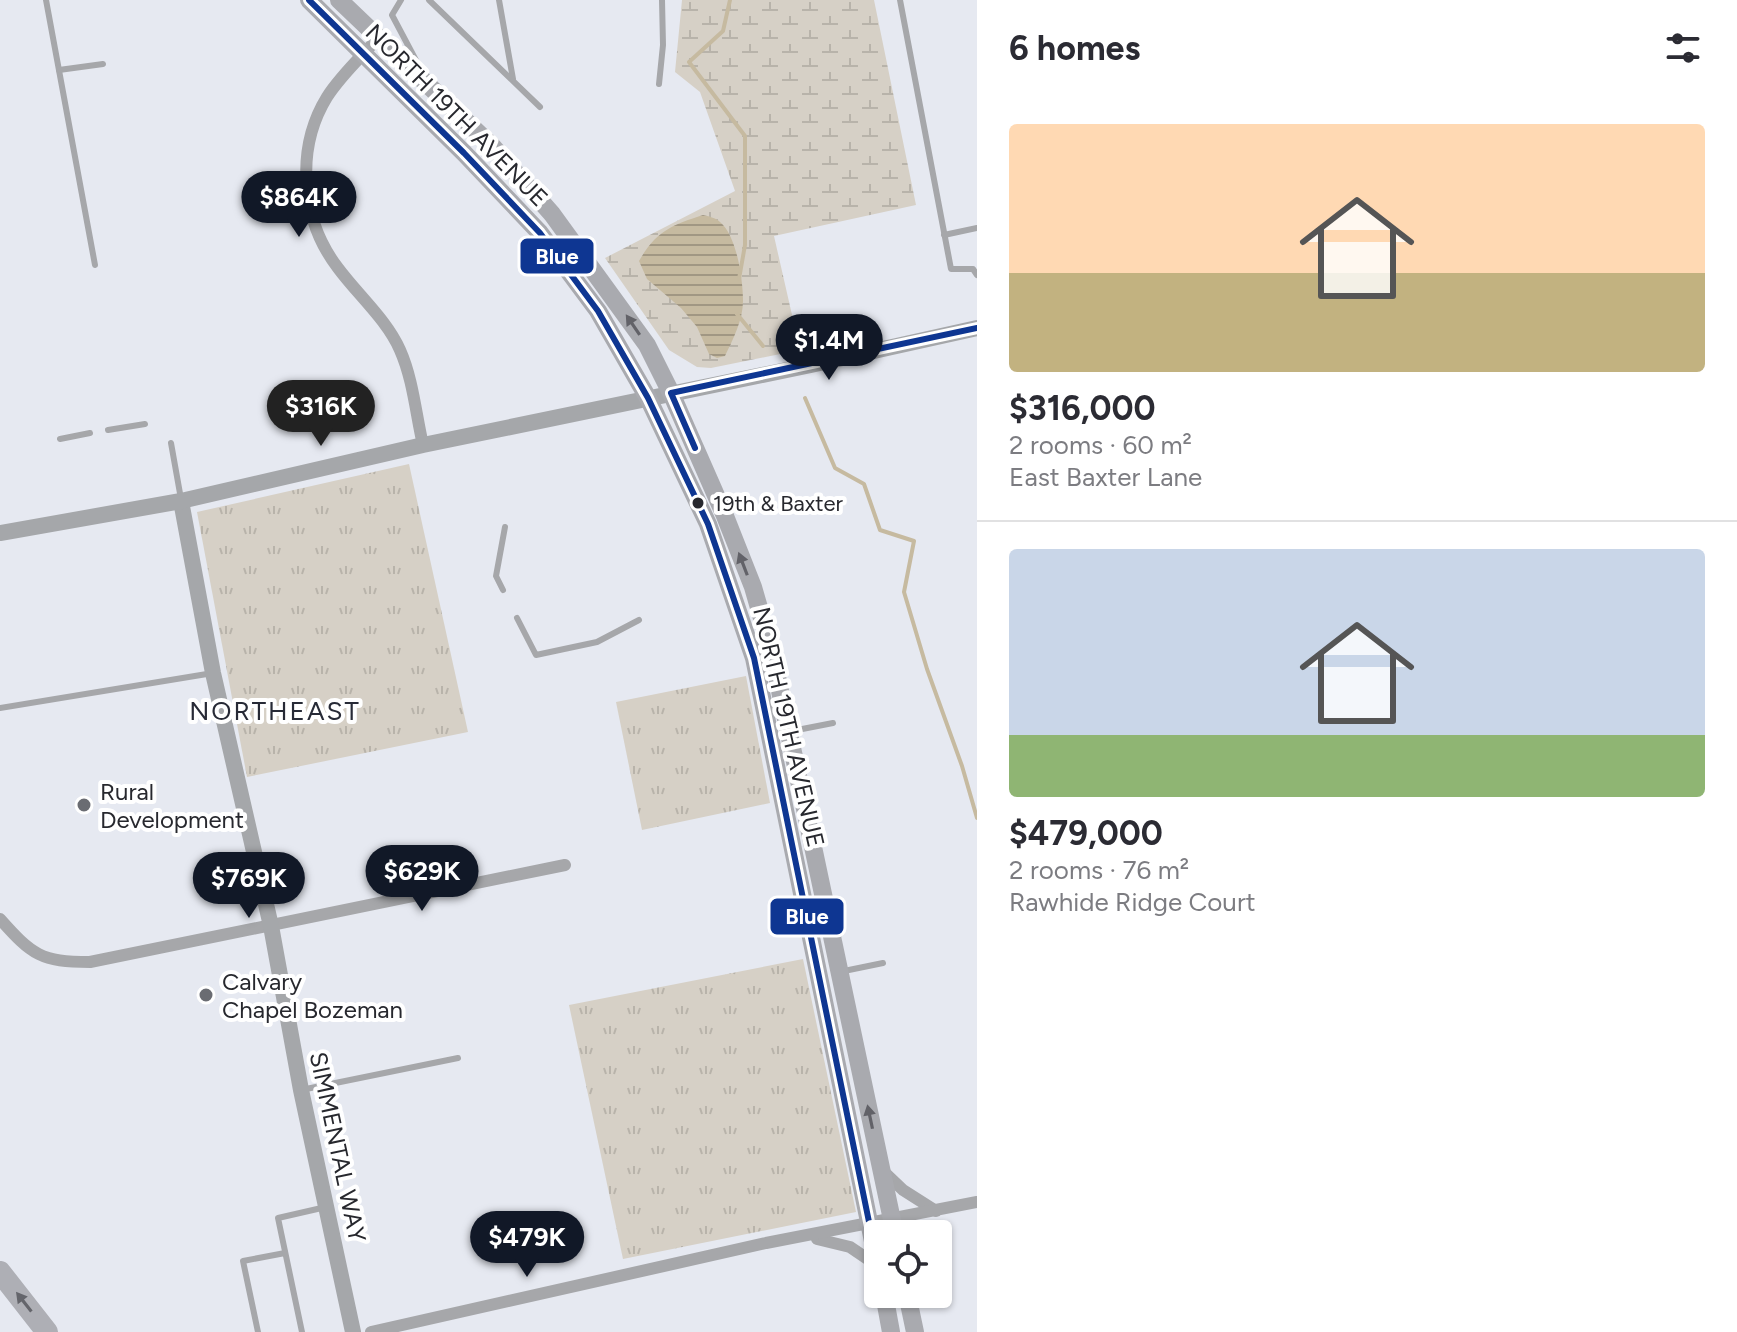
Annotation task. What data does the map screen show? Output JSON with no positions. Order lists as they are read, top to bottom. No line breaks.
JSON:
{"streets":{"main road":["NORTH 19TH AVENUE","SIMMENTAL WAY"]},"districts":["NORTHEAST"],"places":["19th & Baxter","Rural Development","Calvary Chapel Bozeman"],"lines":["transit line Blue"],"page":{"heading":"6 homes","list":[{"name":"$316,000","note":"2 rooms · 60 m² · East Baxter Lane"},{"name":"$479,000","note":"2 rooms · 76 m² · Rawhide Ridge Court"}],"price":["$864K","$1.4M","$316K","$629K","$769K","$479K"]}}
